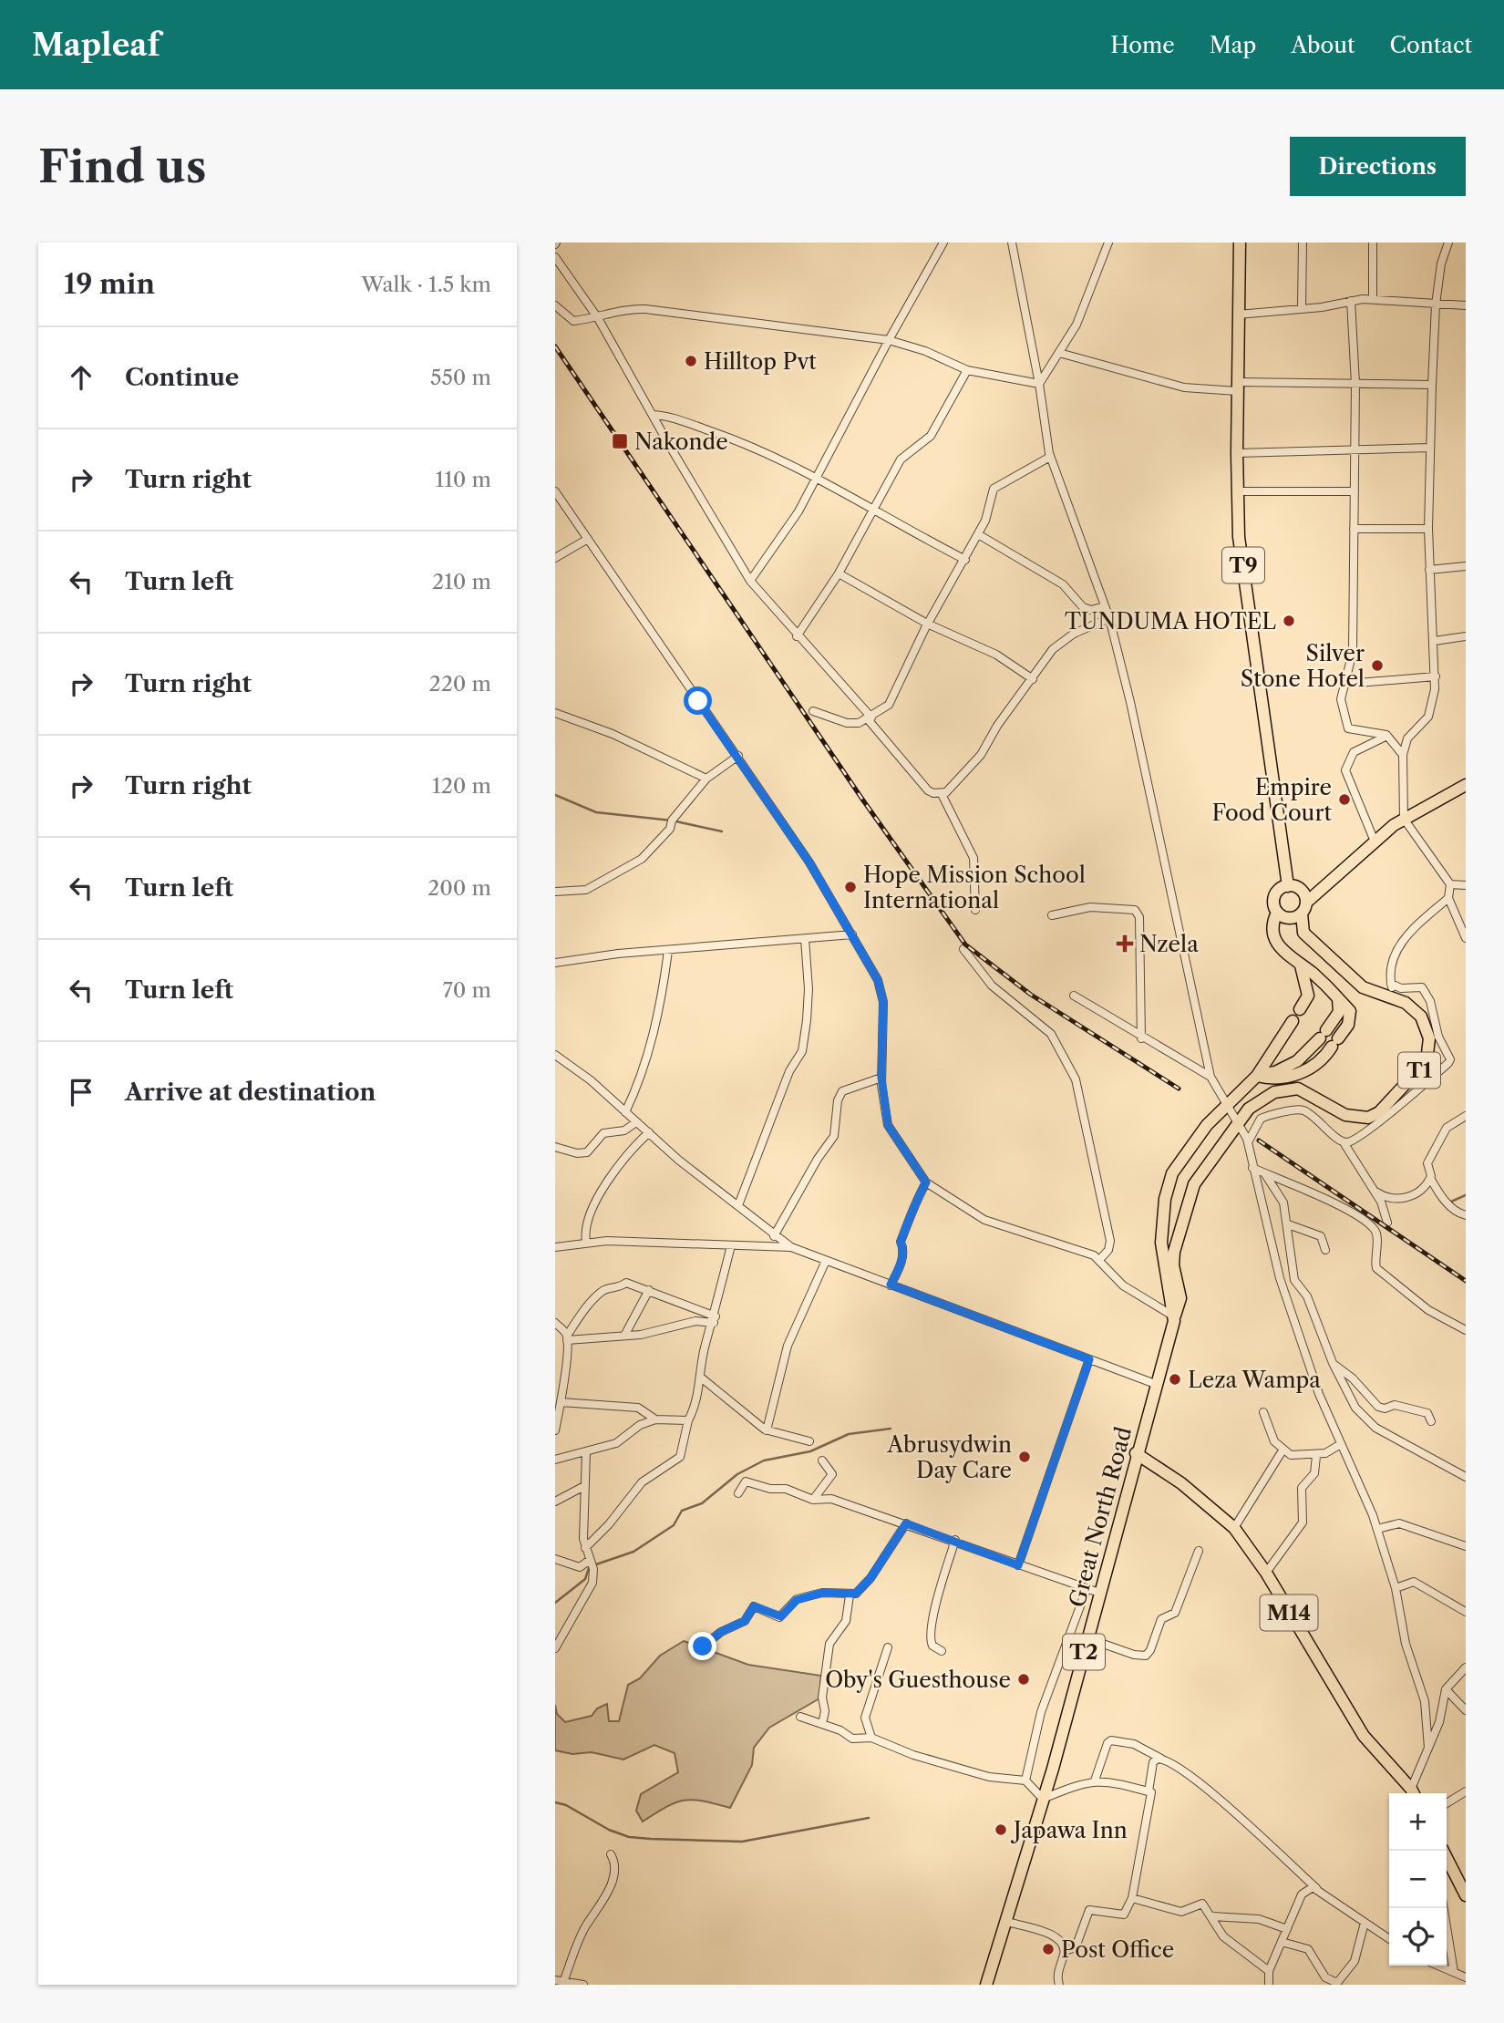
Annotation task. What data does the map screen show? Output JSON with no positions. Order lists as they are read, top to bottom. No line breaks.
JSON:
{"streets":{"main road":["T9","T1","Great North Road","M14","T2"]},"crossings":[["T9","T1"],["T1","Great North Road"],["Great North Road","M14"]],"places":{"other":["Hilltop Pvt","TUNDUMA HOTEL","Silver Stone Hotel","Empire Food Court","Hope Mission School International","Leza Wampa","Abrusydwin Day Care","Oby's Guesthouse","Japawa Inn","Post Office"],"transit":["Nakonde"],"health":["Nzela"]},"page":{"header":"Mapleaf","nav":["Home","Map","About","Contact"],"buttons":"Directions","title":"Find us","heading":["19 min","Walk · 1.5 km"],"list":[["Continue","550 m"],["Turn right","110 m"],["Turn left","210 m"],["Turn right","220 m"],["Turn right","120 m"],["Turn left","200 m"],["Turn left","70 m"],"Arrive at destination"],"map_buttons":["+","−"]}}
